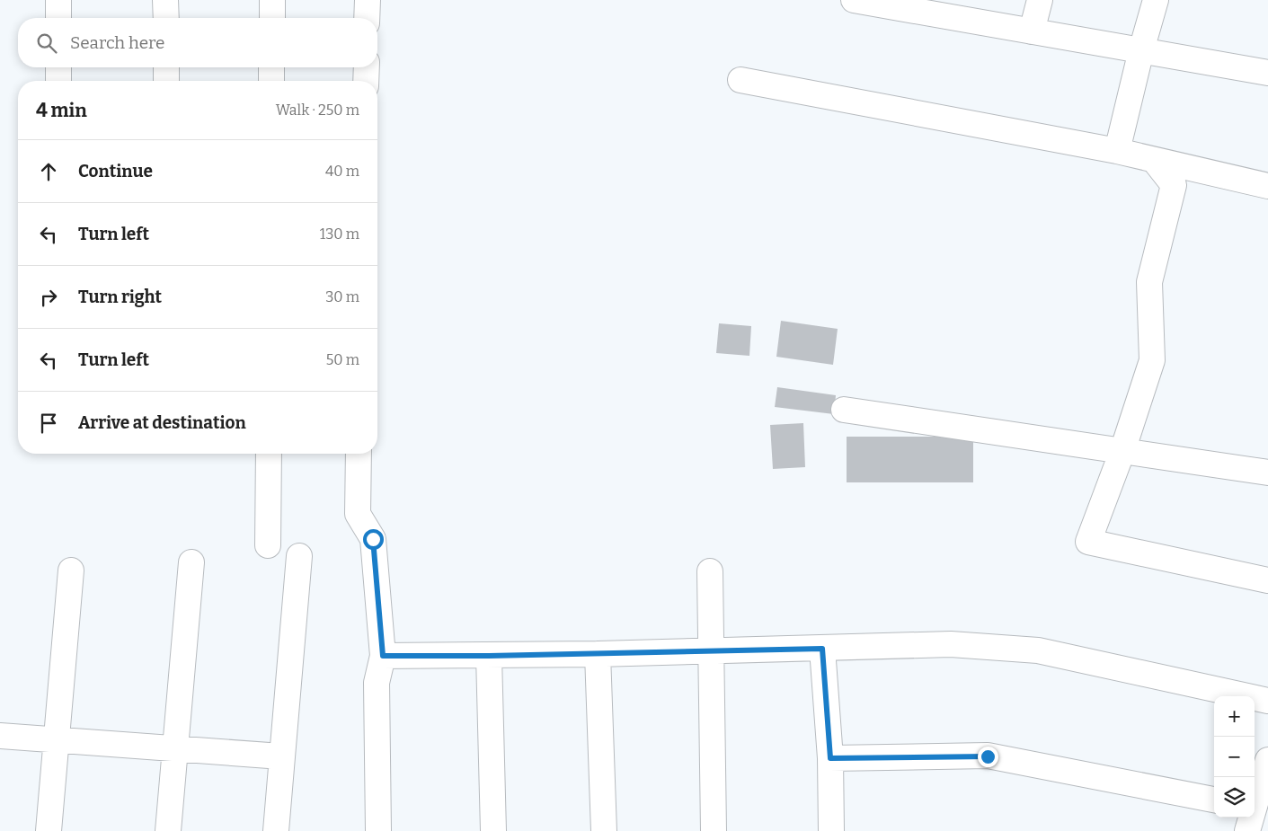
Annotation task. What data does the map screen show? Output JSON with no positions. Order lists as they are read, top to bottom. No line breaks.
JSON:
{"page":{"search":"Search here","heading":["4 min","Walk · 250 m"],"list":[["Continue","40 m"],["Turn left","130 m"],["Turn right","30 m"],["Turn left","50 m"],"Arrive at destination"],"map_buttons":["+","−"]}}
